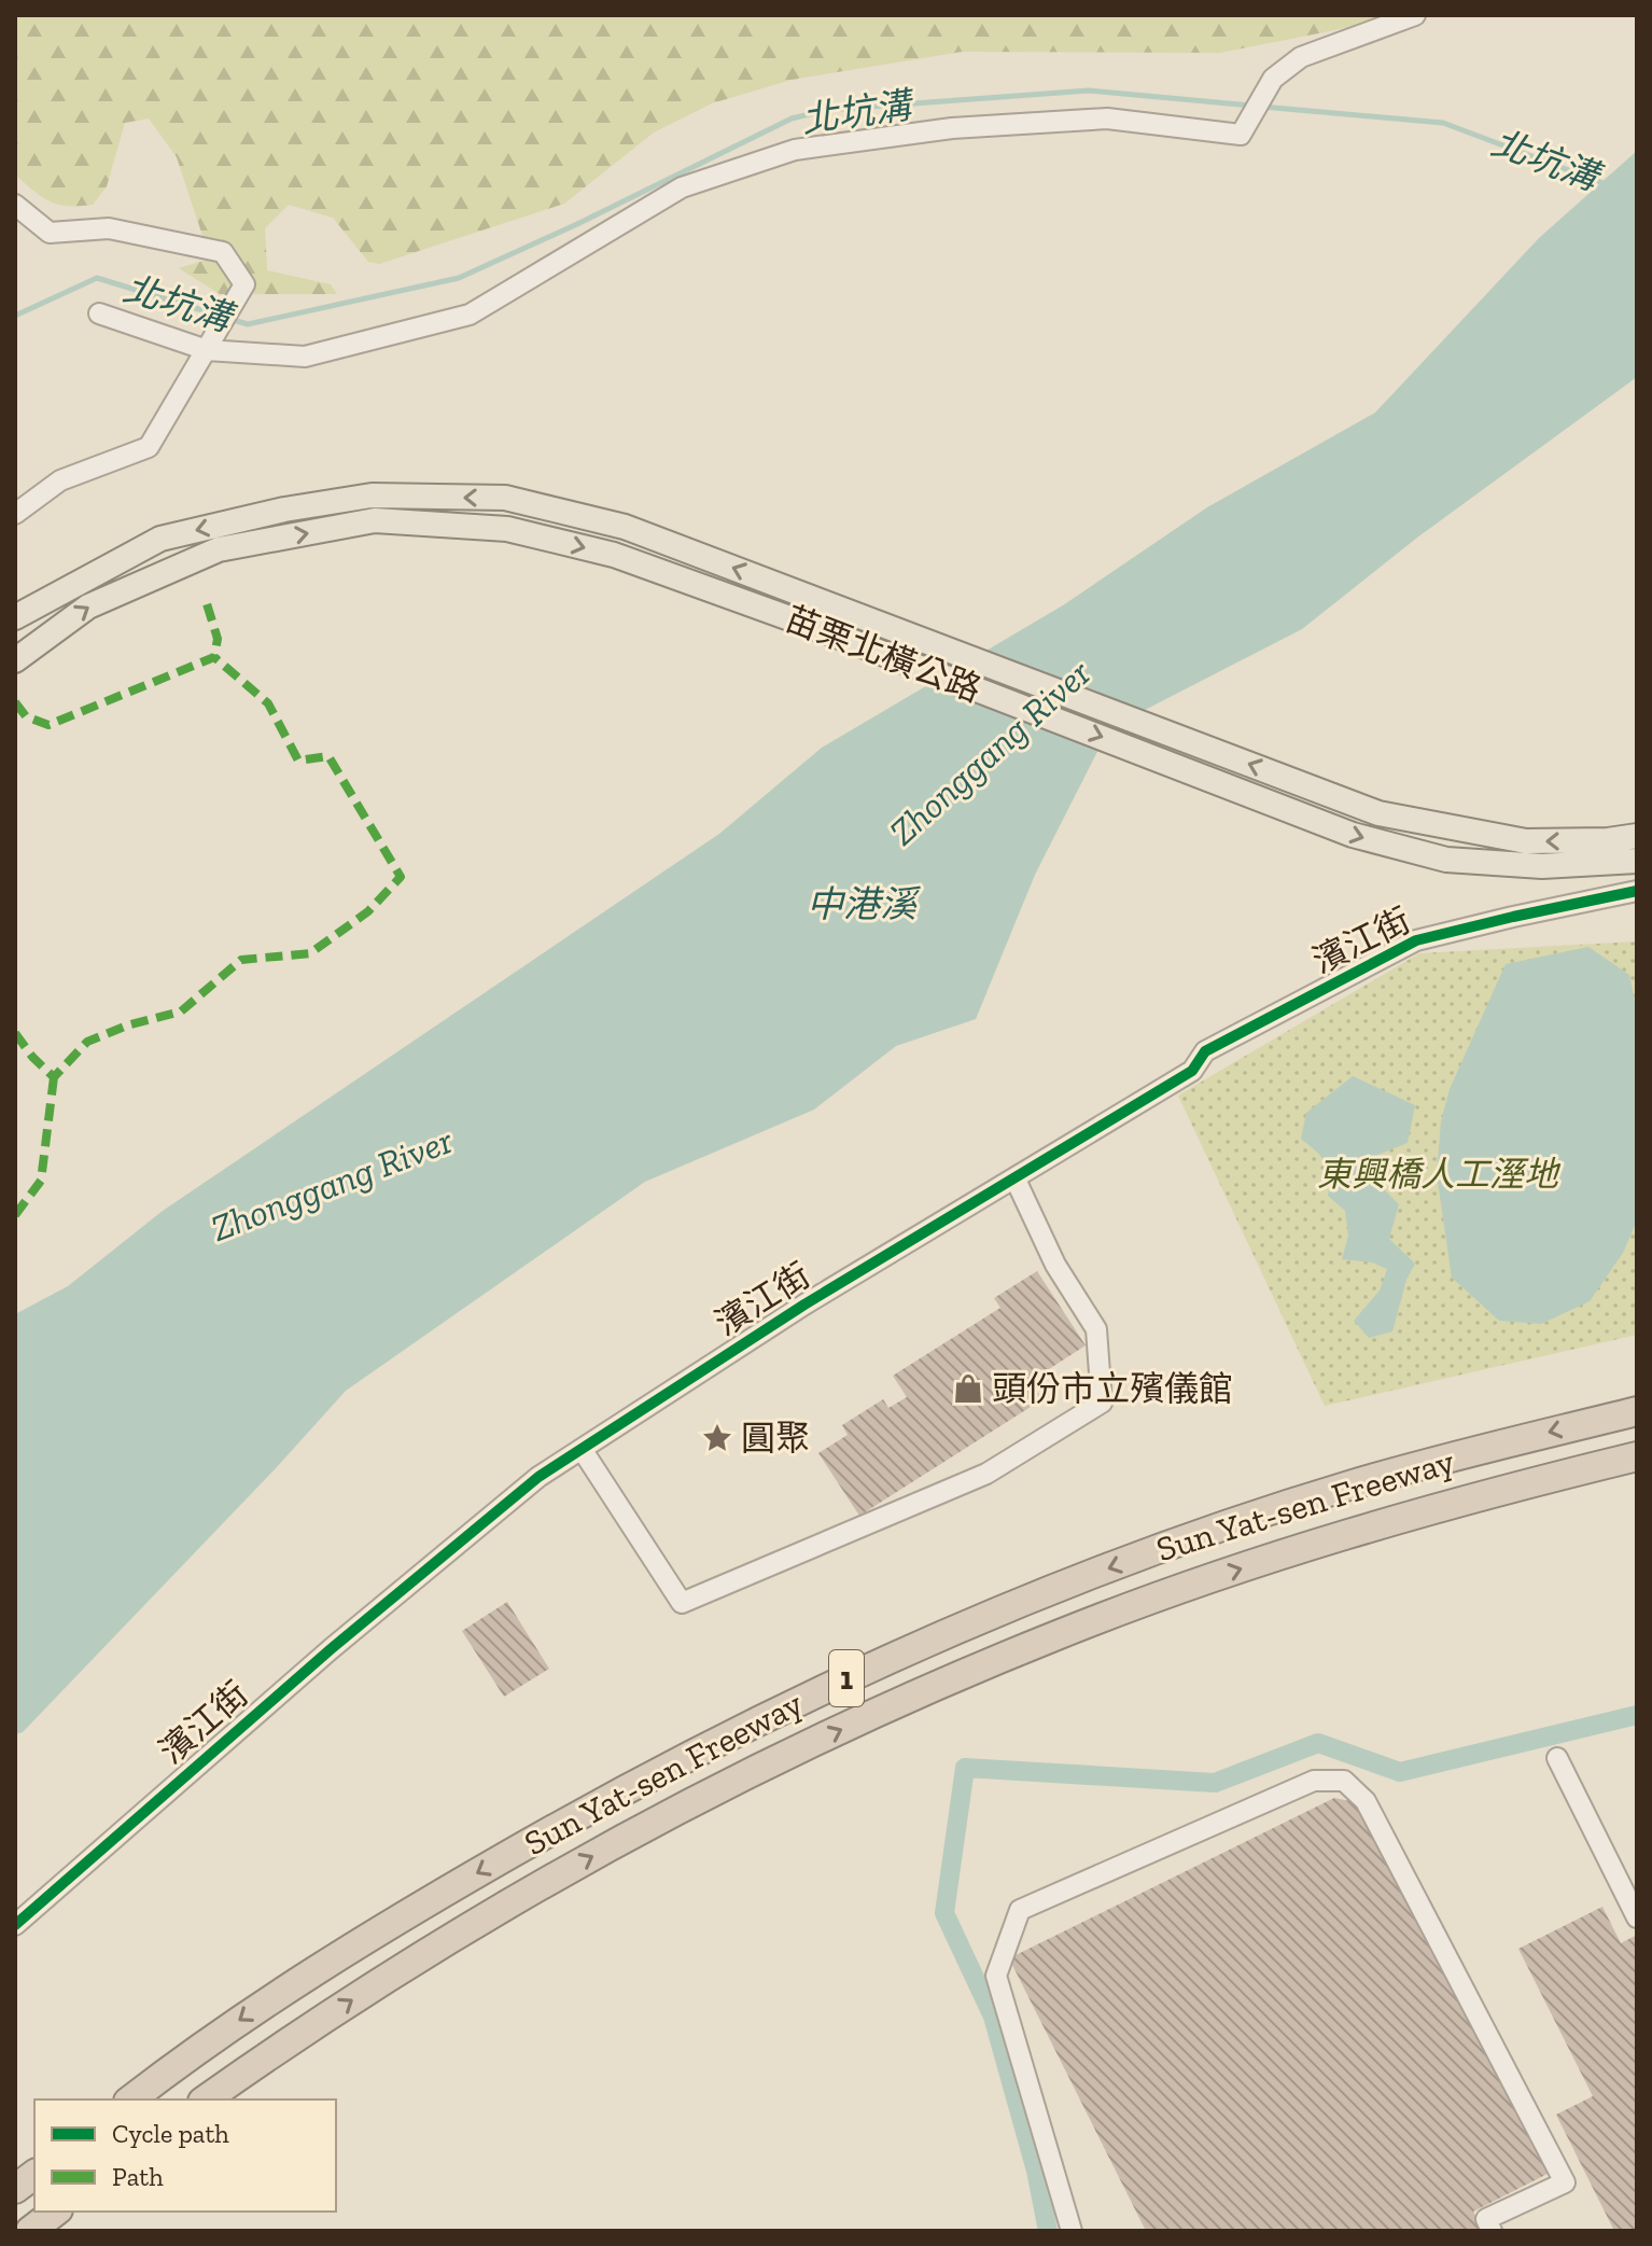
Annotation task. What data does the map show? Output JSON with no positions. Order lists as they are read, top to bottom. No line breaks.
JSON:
{"streets":{"highway":["Sun Yat-sen Freeway","1"],"main road":["苗栗北橫公路"],"street":["濱江街"]},"water":["北坑溝","Zhonggang River","中港溪"],"parks":["東興橋人工溼地"],"places":{"shop":["頭份市立殯儀館"],"place":["圓聚"]},"legend":["Cycle path","Path"]}
